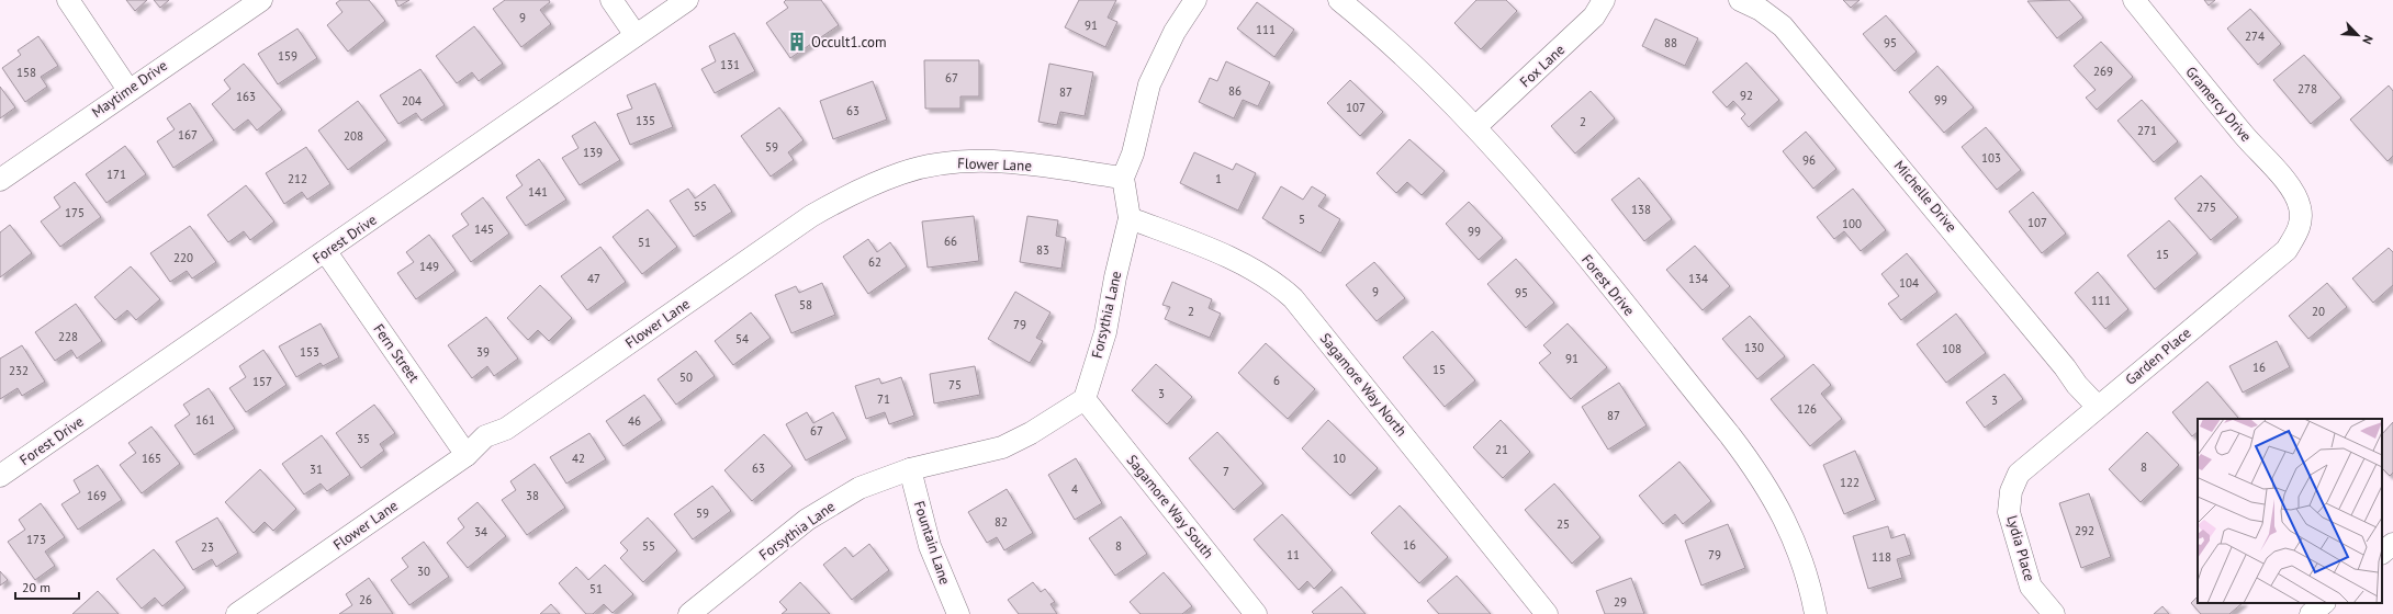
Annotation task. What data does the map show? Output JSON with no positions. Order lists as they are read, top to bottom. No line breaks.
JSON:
{"streets":{"street":["Fox Lane","Maytime Drive","Gramercy Drive","Flower Lane","Michelle Drive","Forest Drive","Forsythia Lane","Fern Street","Garden Place","Sagamore Way North","Sagamore Way South","Fountain Lane","Lydia Place"]},"crossings":[["Fox Lane","Forest Drive"],["Gramercy Drive","Garden Place"],["Flower Lane","Forsythia Lane"],["Flower Lane","Fern Street"],["Michelle Drive","Garden Place"],["Forest Drive","Fern Street"],["Forsythia Lane","Sagamore Way North"],["Forsythia Lane","Sagamore Way South"],["Forsythia Lane","Fountain Lane"],["Garden Place","Lydia Place"]],"places":{"building":["Occult1.com"]},"house_numbers":["9","91","111","274","88","95","159","131","269","158","67","278","86","87","92","163","99","204","107","63","135","2","271","167","208","59","139","103","96","171","212","1","141","55","275","138","175","5","107","100","145","99","66","51","83","15","220","62","149","47","134","104","9","95","111","58","2","20","79","228","54","130","108","153","39","91","16","15","232","50","6","157","75","3","71","3","126","87","161","46","67","35","21","165","42","10","8","63","31","7","122","4","169","38","59","82","25","292","34","173","16","55","8","23","11","79","118","30","51","26","29"],"scale_bar":"20 m","north":"bottom right"}
